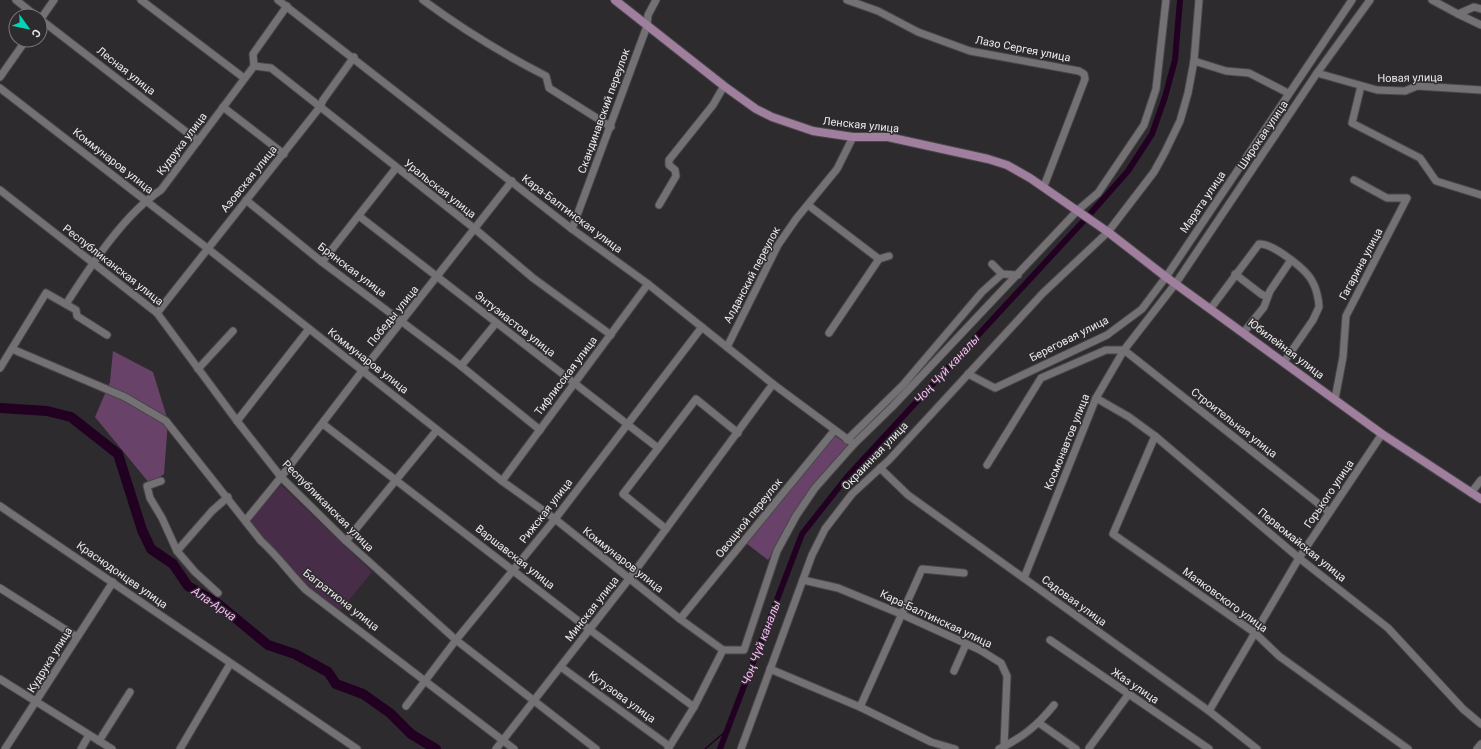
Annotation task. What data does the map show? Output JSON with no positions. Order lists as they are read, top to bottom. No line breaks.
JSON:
{"streets":{"main road":["Ленская улица","Юбилейная улица"],"street":["Лазо Сергея улица","Лесная улица","Новая улица","Скандинавский переулок","Широкая улица","Кудрука улица","Коммунаров улица","Азовская улица","Уральская улица","Марата улица","Кара-Балтинская улица","Гагарина улица","Республиканская улица","Брянская улица","Алданский переулок","Победы улица","Энтузиастов улица","Береговая улица","Тифлисская улица","Строительная улица","Космонавтов улица","Окраинная улица","Горького улица","Рижская улица","Овощной переулок","Первомайская улица","Варшавская улица","Краснодонцев улица","Багратиона улица","Маяковского улица","Садовая улица","Минская улица","Жаз улица","Кутузова улица"]},"crossings":[["Лазо Сергея улица","Ленская улица"],["Лесная улица","Кудрука улица"],["Новая улица","Широкая улица"],["Скандинавский переулок","Ленская улица"],["Скандинавский переулок","Кара-Балтинская улица"],["Ленская улица","Алданский переулок"],["Ленская улица","Юбилейная улица"],["Широкая улица","Юбилейная улица"],["Широкая улица","Космонавтов улица"],["Кудрука улица","Коммунаров улица"],["Кудрука улица","Уральская улица"],["Кудрука улица","Кара-Балтинская улица"],["Кудрука улица","Республиканская улица"],["Кудрука улица","Краснодонцев улица"],["Коммунаров улица","Азовская улица"],["Коммунаров улица","Победы улица"],["Коммунаров улица","Тифлисская улица"],["Коммунаров улица","Рижская улица"],["Коммунаров улица","Овощной переулок"],["Коммунаров улица","Минская улица"],["Азовская улица","Уральская улица"],["Азовская улица","Кара-Балтинская улица"],["Азовская улица","Республиканская улица"],["Азовская улица","Брянская улица"],["Уральская улица","Победы улица"],["Уральская улица","Тифлисская улица"],["Марата улица","Береговая улица"],["Марата улица","Юбилейная улица"],["Кара-Балтинская улица","Алданский переулок"],["Кара-Балтинская улица","Победы улица"],["Кара-Балтинская улица","Тифлисская улица"],["Кара-Балтинская улица","Окраинная улица"],["Кара-Балтинская улица","Рижская улица"],["Кара-Балтинская улица","Овощной переулок"],["Кара-Балтинская улица","Минская улица"],["Гагарина улица","Юбилейная улица"],["Республиканская улица","Победы улица"],["Республиканская улица","Рижская улица"],["Республиканская улица","Минская улица"],["Брянская улица","Победы улица"],["Брянская улица","Тифлисская улица"],["Победы улица","Энтузиастов улица"],["Победы улица","Варшавская улица"],["Победы улица","Багратиона улица"],["Энтузиастов улица","Тифлисская улица"],["Энтузиастов улица","Рижская улица"],["Береговая улица","Юбилейная улица"],["Береговая улица","Строительная улица"],["Береговая улица","Космонавтов улица"],["Береговая улица","Окраинная улица"],["Юбилейная улица","Космонавтов улица"],["Юбилейная улица","Окраинная улица"],["Юбилейная улица","Горького улица"],["Строительная улица","Космонавтов улица"],["Строительная улица","Горького улица"],["Космонавтов улица","Первомайская улица"],["Космонавтов улица","Садовая улица"],["Окраинная улица","Садовая улица"],["Горького улица","Первомайская улица"],["Горького улица","Маяковского улица"],["Горького улица","Садовая улица"],["Рижская улица","Варшавская улица"],["Рижская улица","Багратиона улица"],["Первомайская улица","Маяковского улица"],["Варшавская улица","Минская улица"],["Багратиона улица","Минская улица"],["Минская улица","Кутузова улица"]],"water":["Чоң Чүй каналы","Ала-Арча"],"north":"bottom right"}
